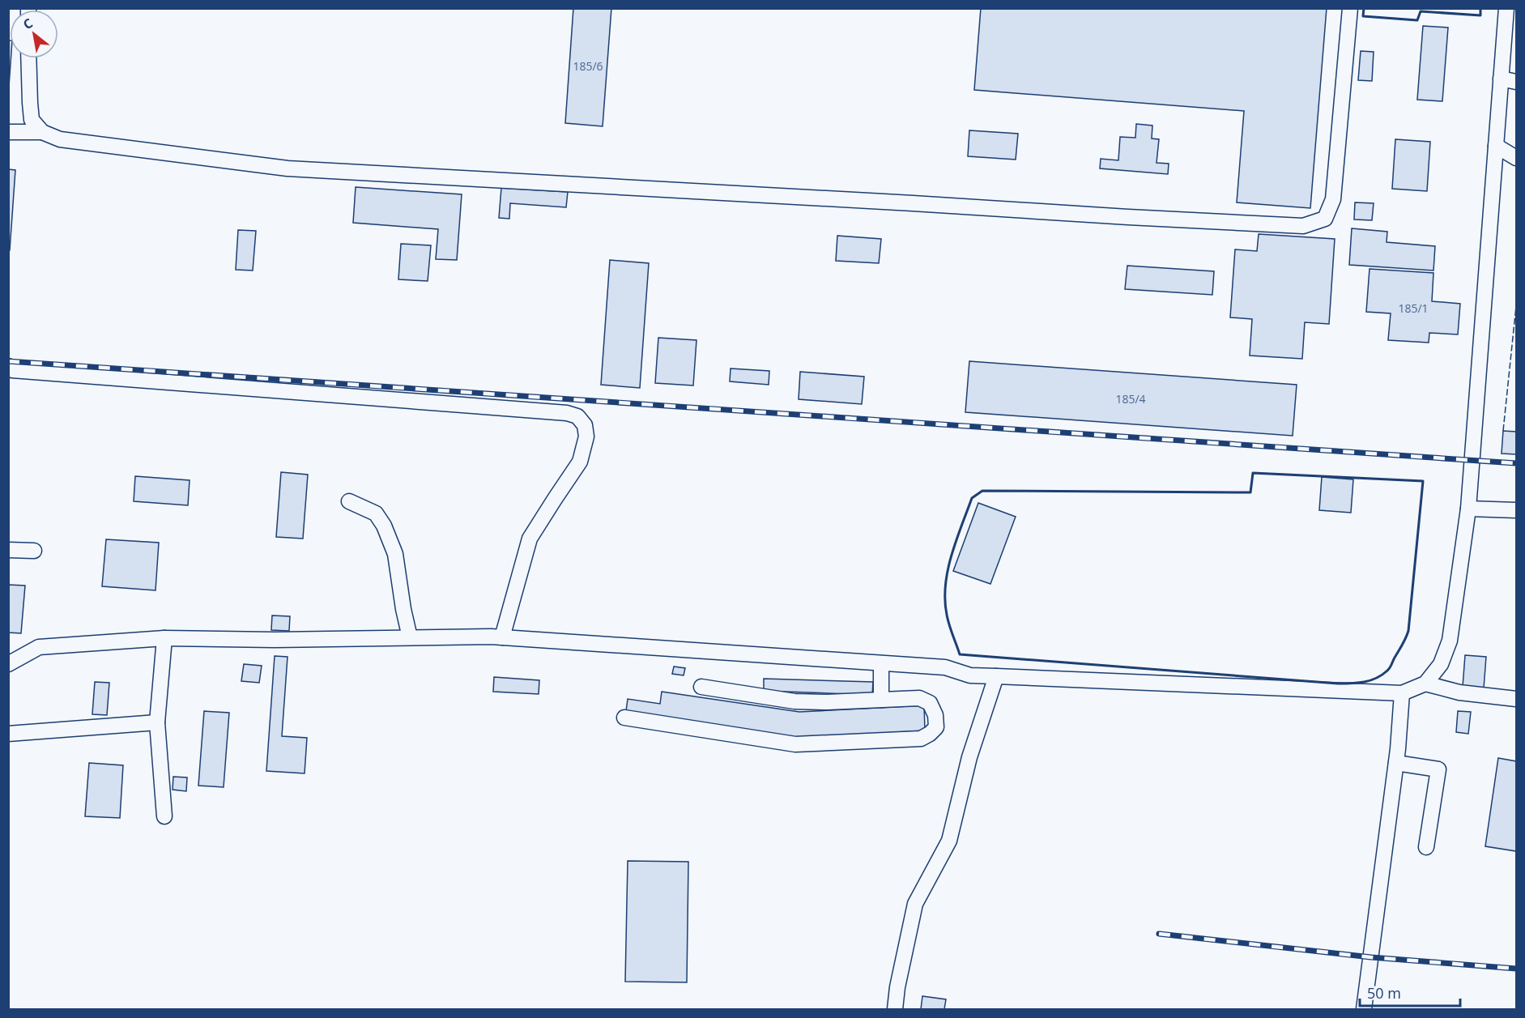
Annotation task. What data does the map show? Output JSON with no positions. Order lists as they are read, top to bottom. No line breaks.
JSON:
{"house_numbers":["185/6","185/1","185/4"],"scale_bar":"50 m","north":"top left"}
